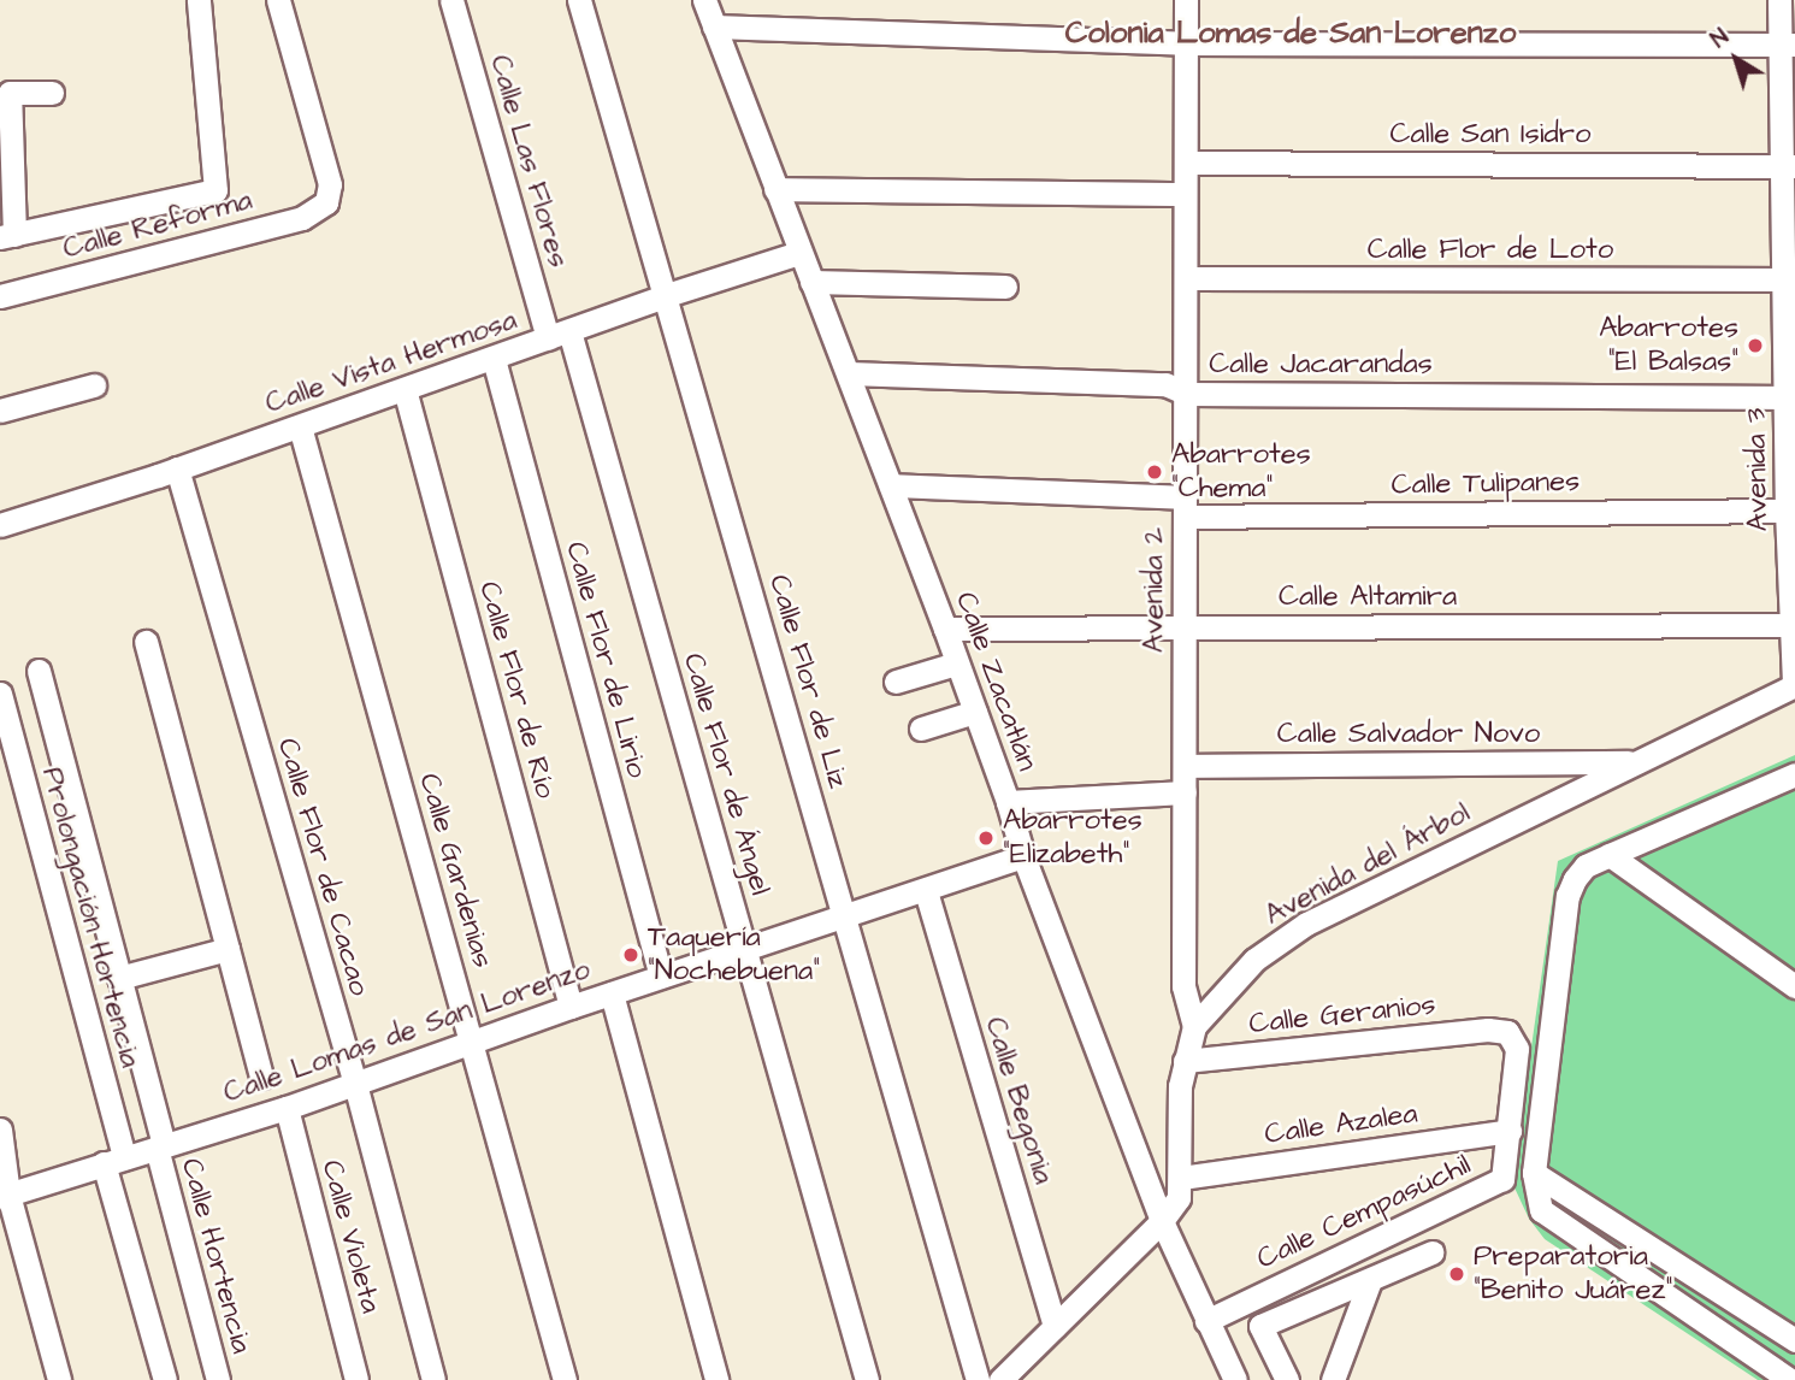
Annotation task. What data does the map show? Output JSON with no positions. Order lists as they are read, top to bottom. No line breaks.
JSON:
{"streets":{"street":["Calle San Isidro","Calle Las Flores","Calle Reforma","Calle Flor de Loto","Calle Vista Hermosa","Calle Jacarandas","Avenida 3","Calle Tulipanes","Avenida 2","Calle Altamira","Calle Flor de Lirio","Calle Flor de Liz","Calle Zacatlán","Calle Flor de Río","Calle Salvador Novo","Calle Flor de Ángel","Avenida del Árbol","Calle Flor de Cacao","Calle Gardenias","Prolongación Hortencia","Calle Geranios","Calle Lomas de San Lorenzo","Calle Begonia","Calle Azalea","Calle Cempasúchil","Calle Violeta","Calle Hortencia"]},"crossings":[["Calle San Isidro","Avenida 3"],["Calle San Isidro","Avenida 2"],["Calle Las Flores","Calle Vista Hermosa"],["Calle Las Flores","Calle Flor de Ángel"],["Calle Flor de Loto","Avenida 3"],["Calle Flor de Loto","Avenida 2"],["Calle Vista Hermosa","Calle Flor de Lirio"],["Calle Vista Hermosa","Calle Flor de Liz"],["Calle Vista Hermosa","Calle Zacatlán"],["Calle Vista Hermosa","Calle Flor de Río"],["Calle Vista Hermosa","Calle Flor de Ángel"],["Calle Vista Hermosa","Calle Flor de Cacao"],["Calle Vista Hermosa","Calle Gardenias"],["Calle Jacarandas","Avenida 3"],["Calle Jacarandas","Avenida 2"],["Calle Jacarandas","Calle Zacatlán"],["Avenida 3","Calle Tulipanes"],["Avenida 3","Calle Altamira"],["Avenida 3","Avenida del Árbol"],["Calle Tulipanes","Avenida 2"],["Calle Tulipanes","Calle Zacatlán"],["Avenida 2","Calle Altamira"],["Avenida 2","Calle Salvador Novo"],["Avenida 2","Avenida del Árbol"],["Calle Altamira","Calle Zacatlán"],["Calle Flor de Lirio","Calle Lomas de San Lorenzo"],["Calle Flor de Liz","Calle Lomas de San Lorenzo"],["Calle Zacatlán","Avenida del Árbol"],["Calle Zacatlán","Calle Lomas de San Lorenzo"],["Calle Zacatlán","Calle Cempasúchil"],["Calle Flor de Río","Calle Lomas de San Lorenzo"],["Calle Salvador Novo","Avenida del Árbol"],["Calle Flor de Ángel","Calle Lomas de San Lorenzo"],["Avenida del Árbol","Calle Geranios"],["Avenida del Árbol","Calle Begonia"],["Avenida del Árbol","Calle Azalea"],["Calle Flor de Cacao","Calle Lomas de San Lorenzo"],["Calle Gardenias","Calle Lomas de San Lorenzo"],["Prolongación Hortencia","Calle Lomas de San Lorenzo"],["Calle Geranios","Calle Cempasúchil"],["Calle Lomas de San Lorenzo","Calle Begonia"],["Calle Lomas de San Lorenzo","Calle Violeta"],["Calle Lomas de San Lorenzo","Calle Hortencia"],["Calle Azalea","Calle Cempasúchil"]],"districts":["Colonia Lomas de San Lorenzo"],"places":["Abarrotes \"El Balsas\"","Abarrotes \"Chema\"","Abarrotes \"Elizabeth\"","Taquería \"Nochebuena\"","Preparatoria \"Benito Juárez\""],"north":"top left"}
